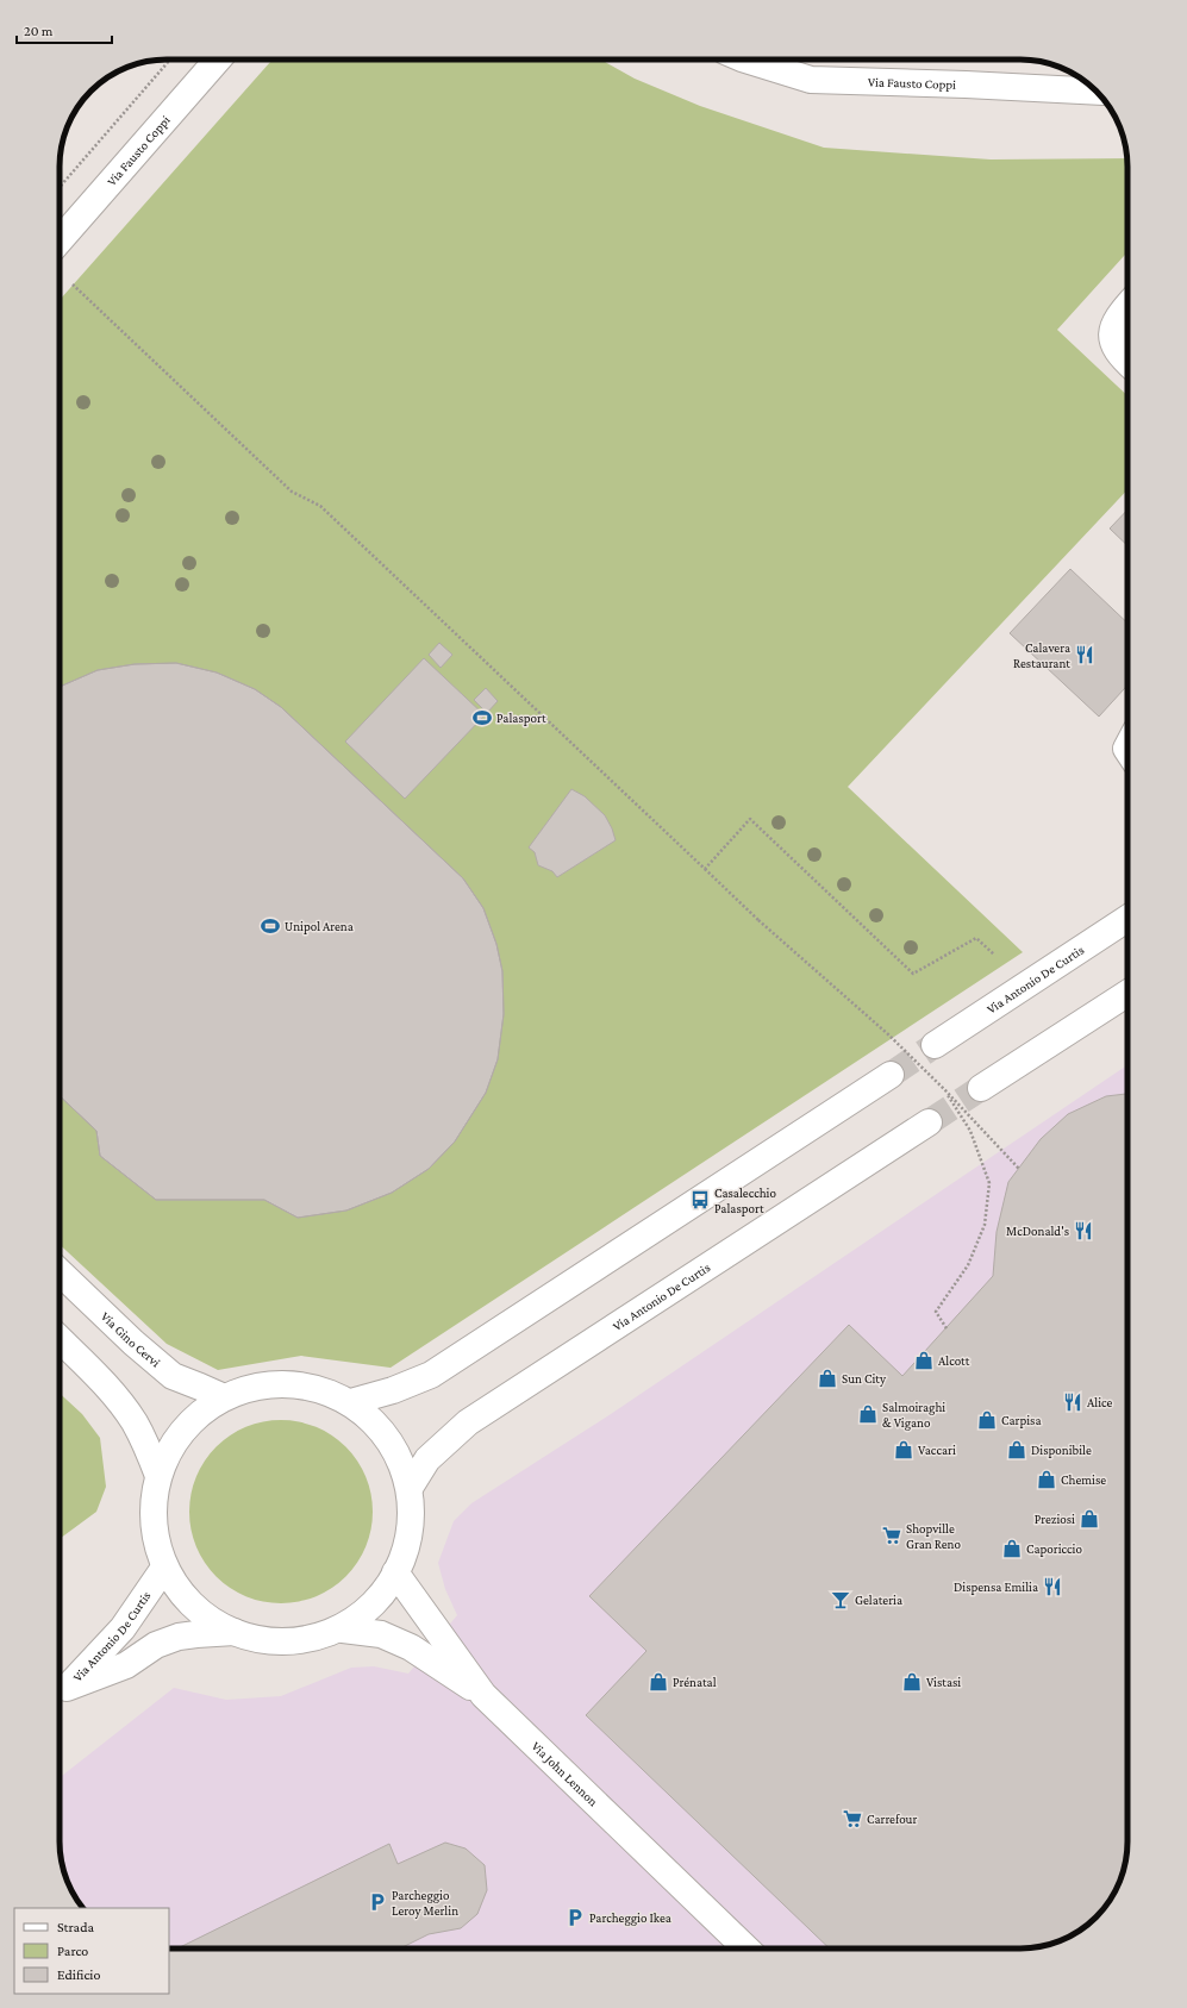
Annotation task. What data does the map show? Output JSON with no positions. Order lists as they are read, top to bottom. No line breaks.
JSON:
{"streets":{"street":["Via Fausto Coppi","Via Antonio De Curtis","Via Gino Cervi","Via John Lennon"]},"places":{"restaurant":["Calavera Restaurant","McDonald's","Alice","Dispensa Emilia"],"sports":["Palasport","Unipol Arena"],"bus stop":["Casalecchio Palasport"],"shop":["Alcott","Sun City","Salmoiraghi & Vigano","Carpisa","Vaccari","Disponibile","Chemise","Preziosi","Caporiccio","Prénatal","Vistasi"],"supermarket":["Shopville Gran Reno","Carrefour"],"bar":["Gelateria"],"parking":["Parcheggio Leroy Merlin","Parcheggio Ikea"]},"legend":["Strada","Parco","Edificio"],"scale_bar":"20 m"}
